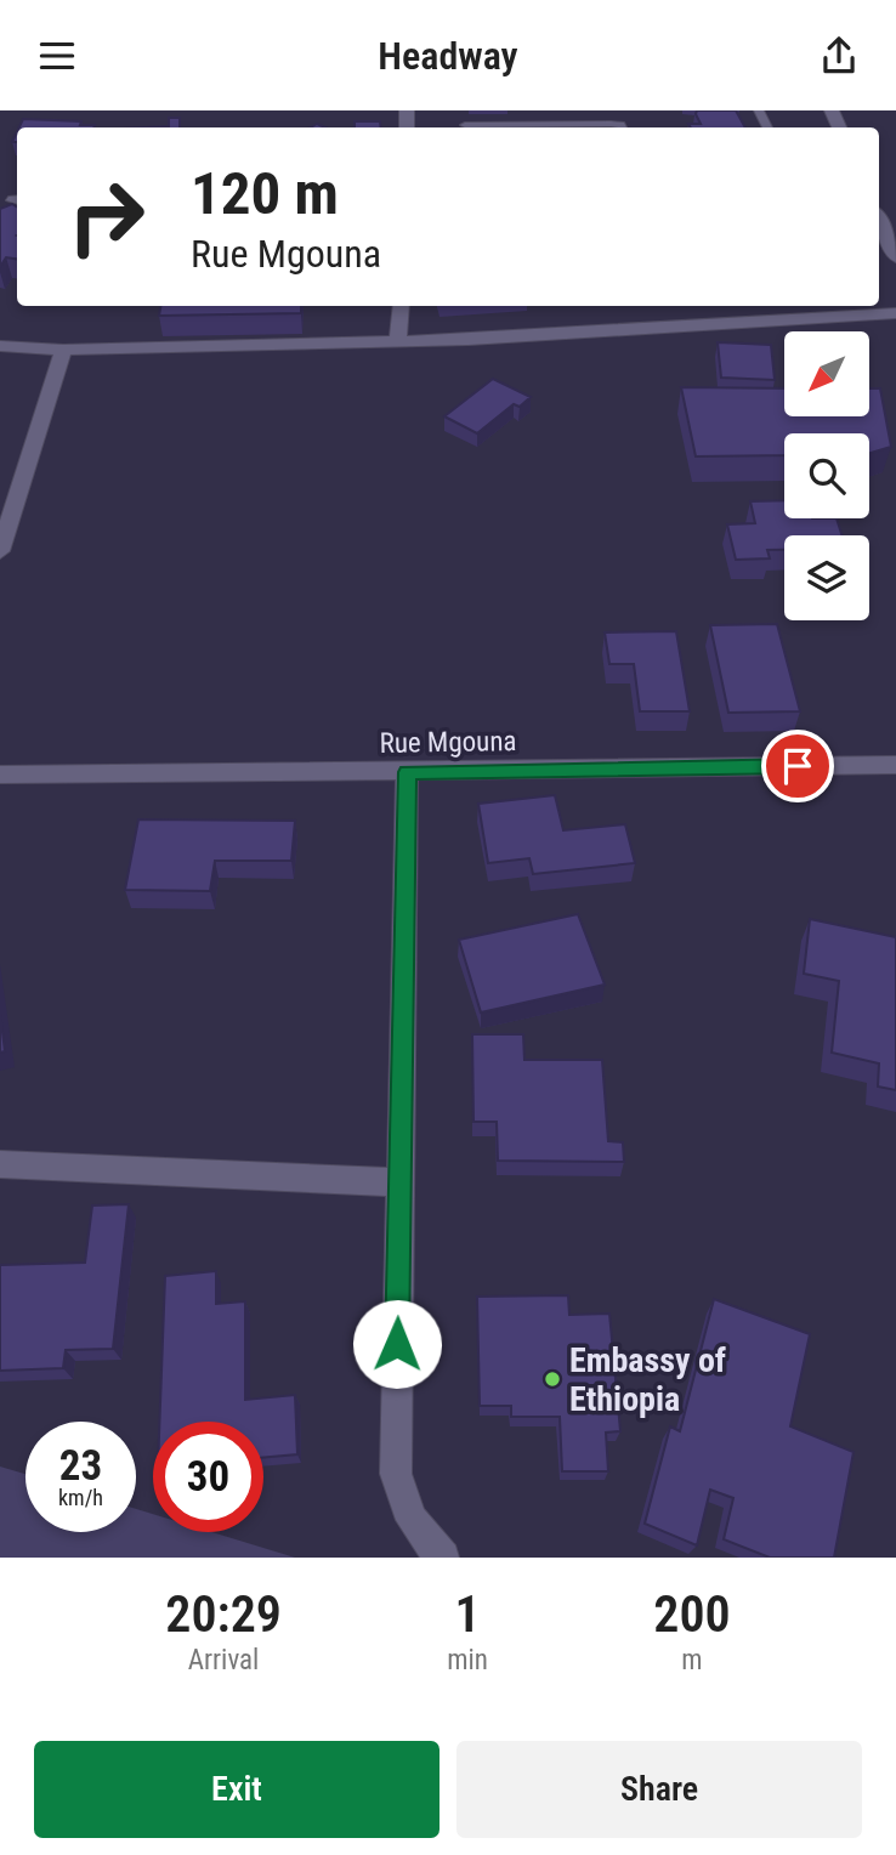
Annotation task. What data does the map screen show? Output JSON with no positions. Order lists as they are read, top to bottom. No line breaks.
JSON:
{"streets":{"street":["Rue Mgouna"]},"places":["Embassy of Ethiopia"],"north":"bottom left","page":{"header":"Headway","turn":["120 m","Rue Mgouna"],"speed":"23 km/h","limit":"30","eta":["20:29","Arrival","1","min","200","m"],"buttons":["Exit","Share"]}}
